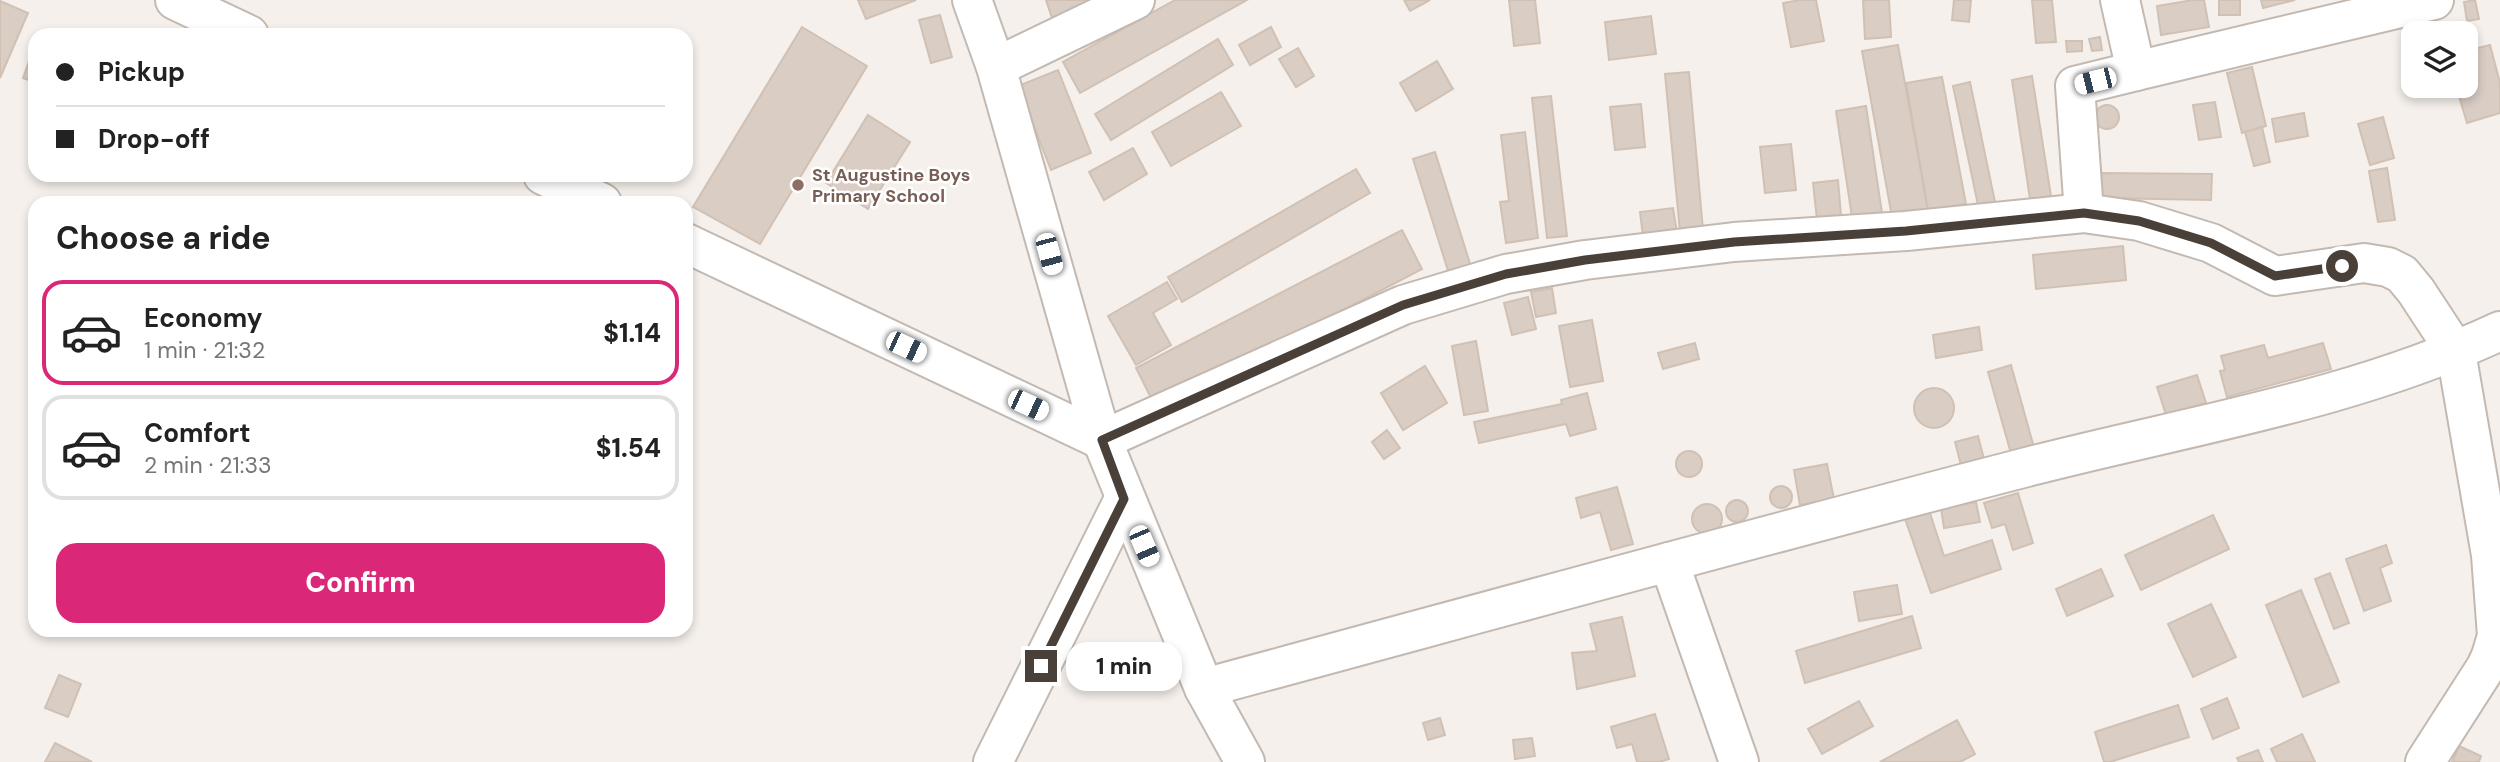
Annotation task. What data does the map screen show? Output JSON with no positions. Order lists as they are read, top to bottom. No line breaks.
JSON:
{"places":["St Augustine Boys Primary School"],"page":{"banner":["Pickup","Drop-off"],"heading":"Choose a ride","list":[{"name":"Economy","note":"1 min · 21:32","value":"$1.14"},{"name":"Comfort","note":"2 min · 21:33","value":"$1.54"}],"buttons":"Confirm","bubble":"1 min"}}
